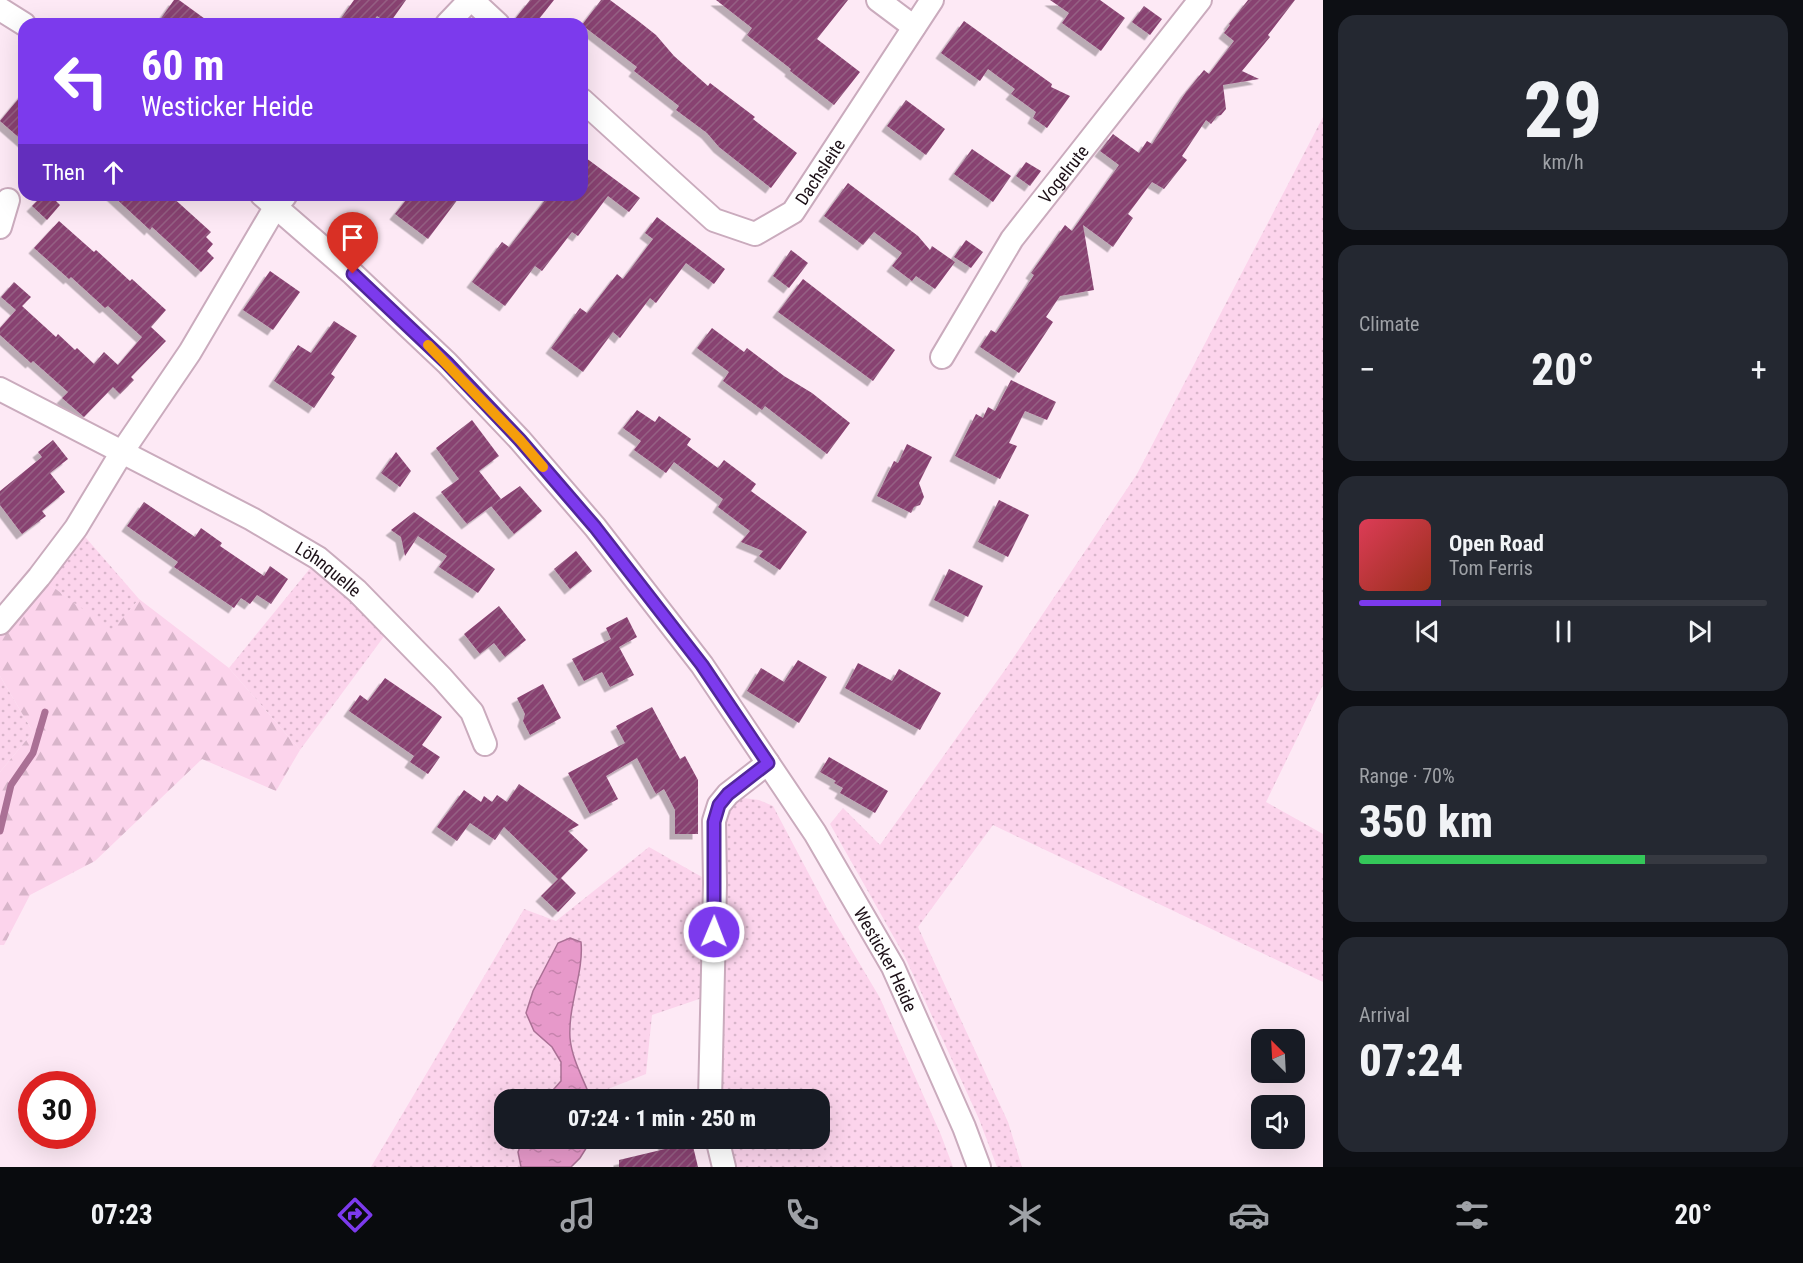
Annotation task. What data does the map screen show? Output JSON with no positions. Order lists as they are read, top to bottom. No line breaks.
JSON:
{"streets":{"street":["Dachsleite","Vogelrute","Löhnquelle","Westicker Heide"]},"north":"top left","page":{"tile":[["29","km/h"],"Climate",["Range · 70%","350 km"],["Arrival","07:24"]],"turn":["60 m","Westicker Heide"],"then":"Then","heat":["−","20°","+"],"song":["Open Road","Tom Ferris"],"limit":"30","trip":"07:24 · 1 min · 250 m","tabs":["07:23","20°"]}}
